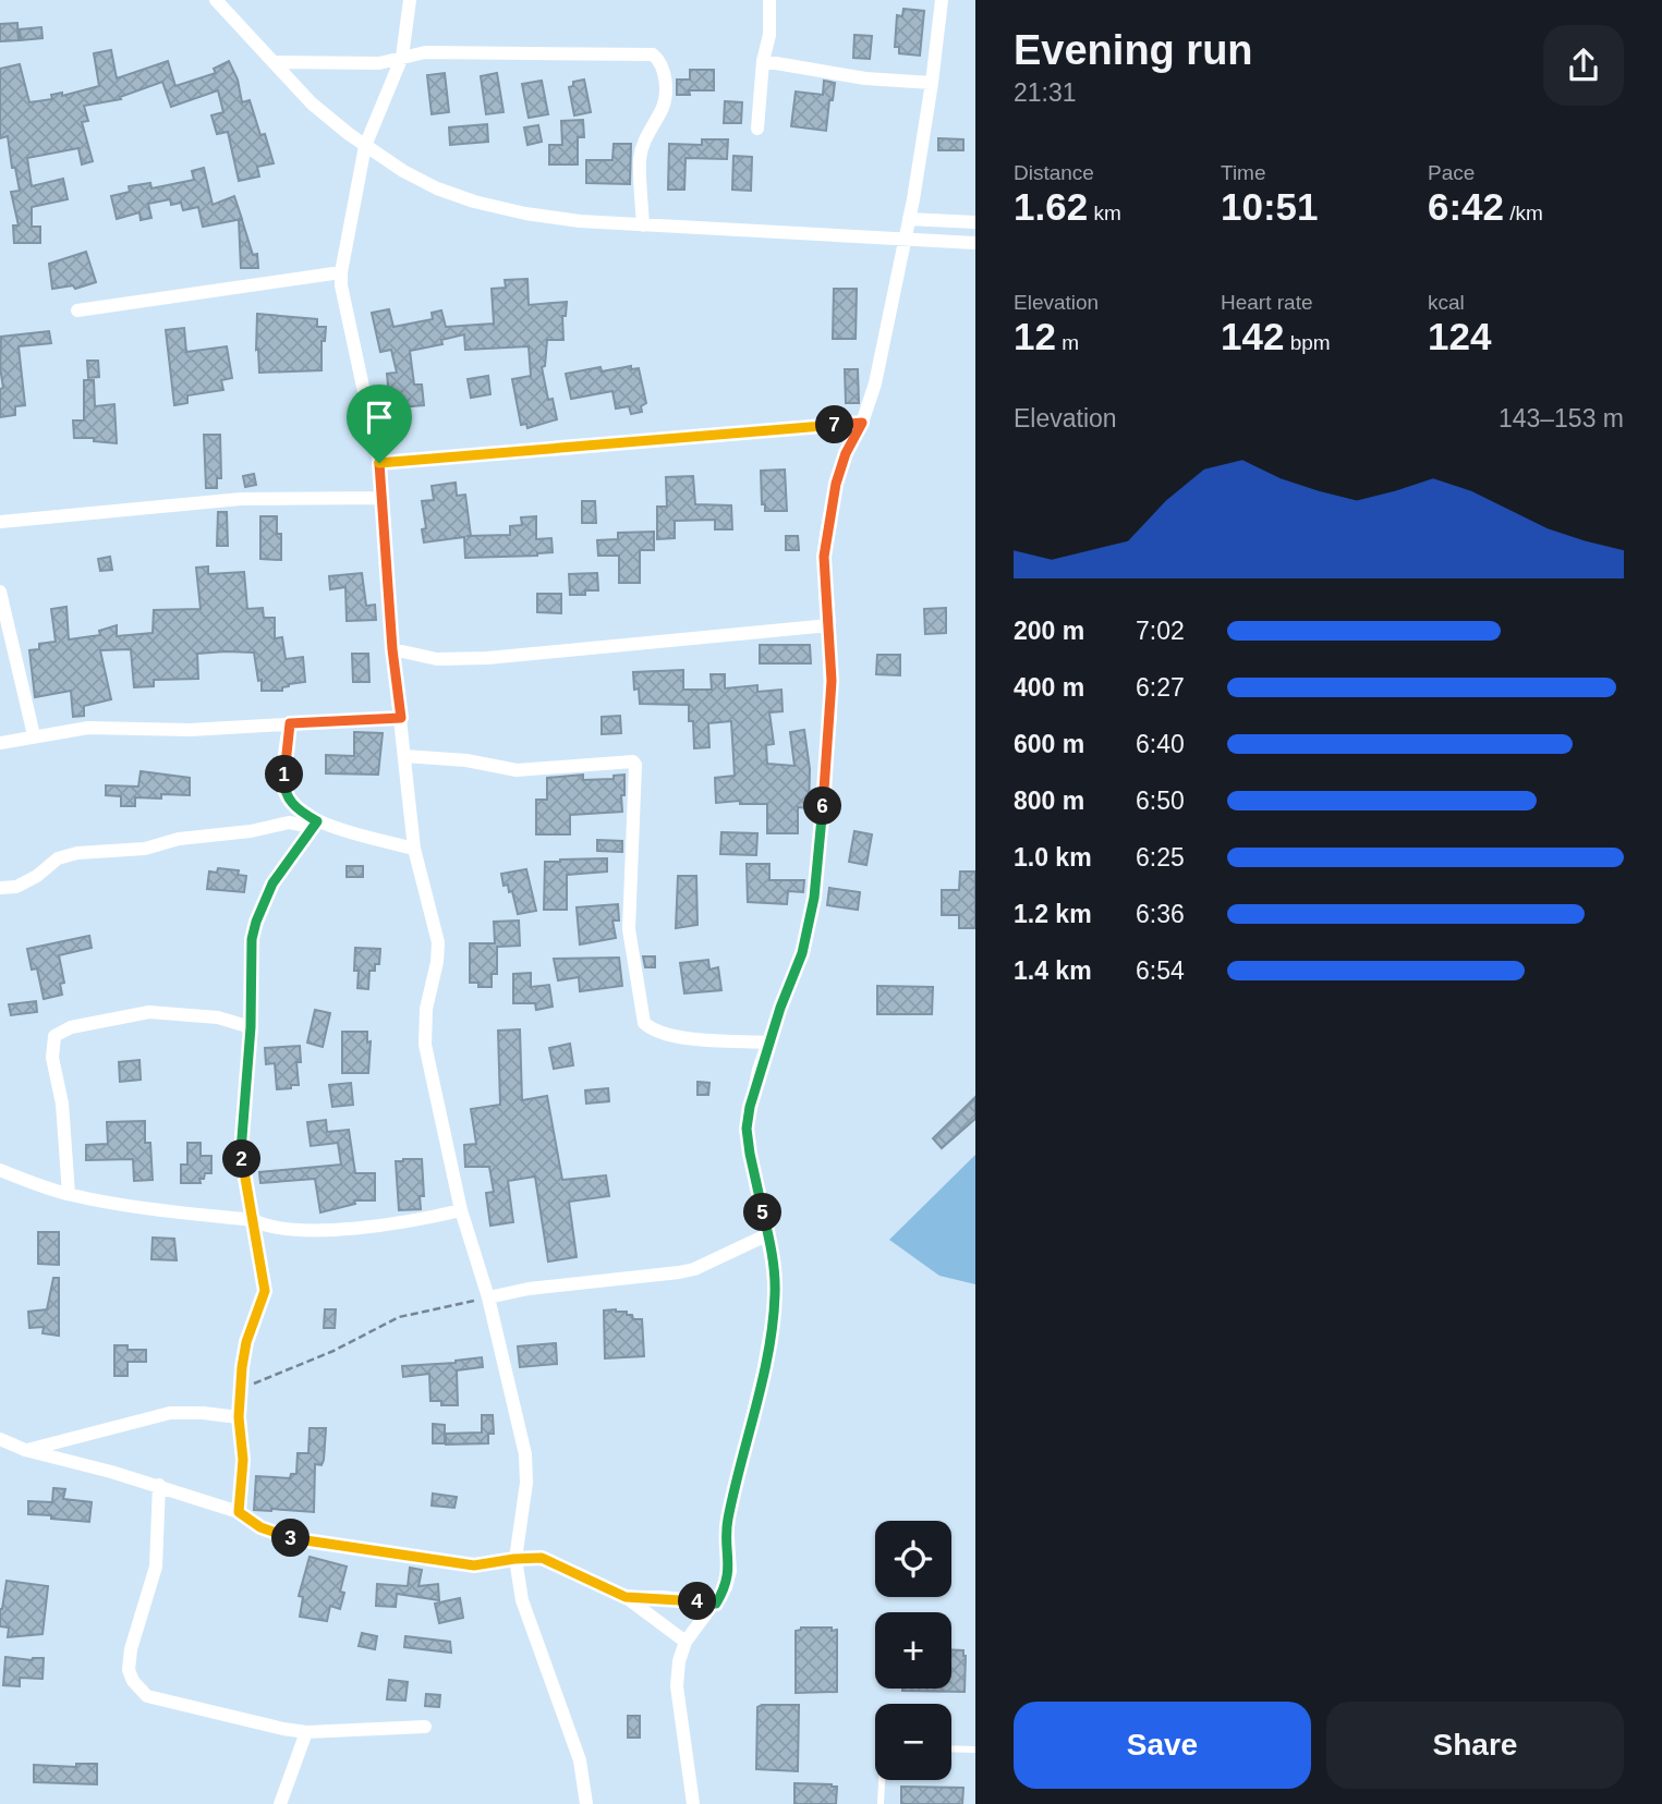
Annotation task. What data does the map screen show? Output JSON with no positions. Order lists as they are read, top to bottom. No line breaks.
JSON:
{"page":{"heading":["Evening run","21:31"],"stats":[["Distance","1.62 km"],["Time","10:51"],["Pace","6:42 /km"],["Elevation","12 m"],["Heart rate","142 bpm"],["kcal","124"]],"chart":["Elevation","143–153 m"],"pins":["7","1","6","2","5","3","4"],"list":[{"name":"200 m","note":"7:02"},{"name":"400 m","note":"6:27"},{"name":"600 m","note":"6:40"},{"name":"800 m","note":"6:50"},{"name":"1.0 km","note":"6:25"},{"name":"1.2 km","note":"6:36"},{"name":"1.4 km","note":"6:54"}],"map_buttons":["+","−"],"buttons":["Save","Share"]}}
